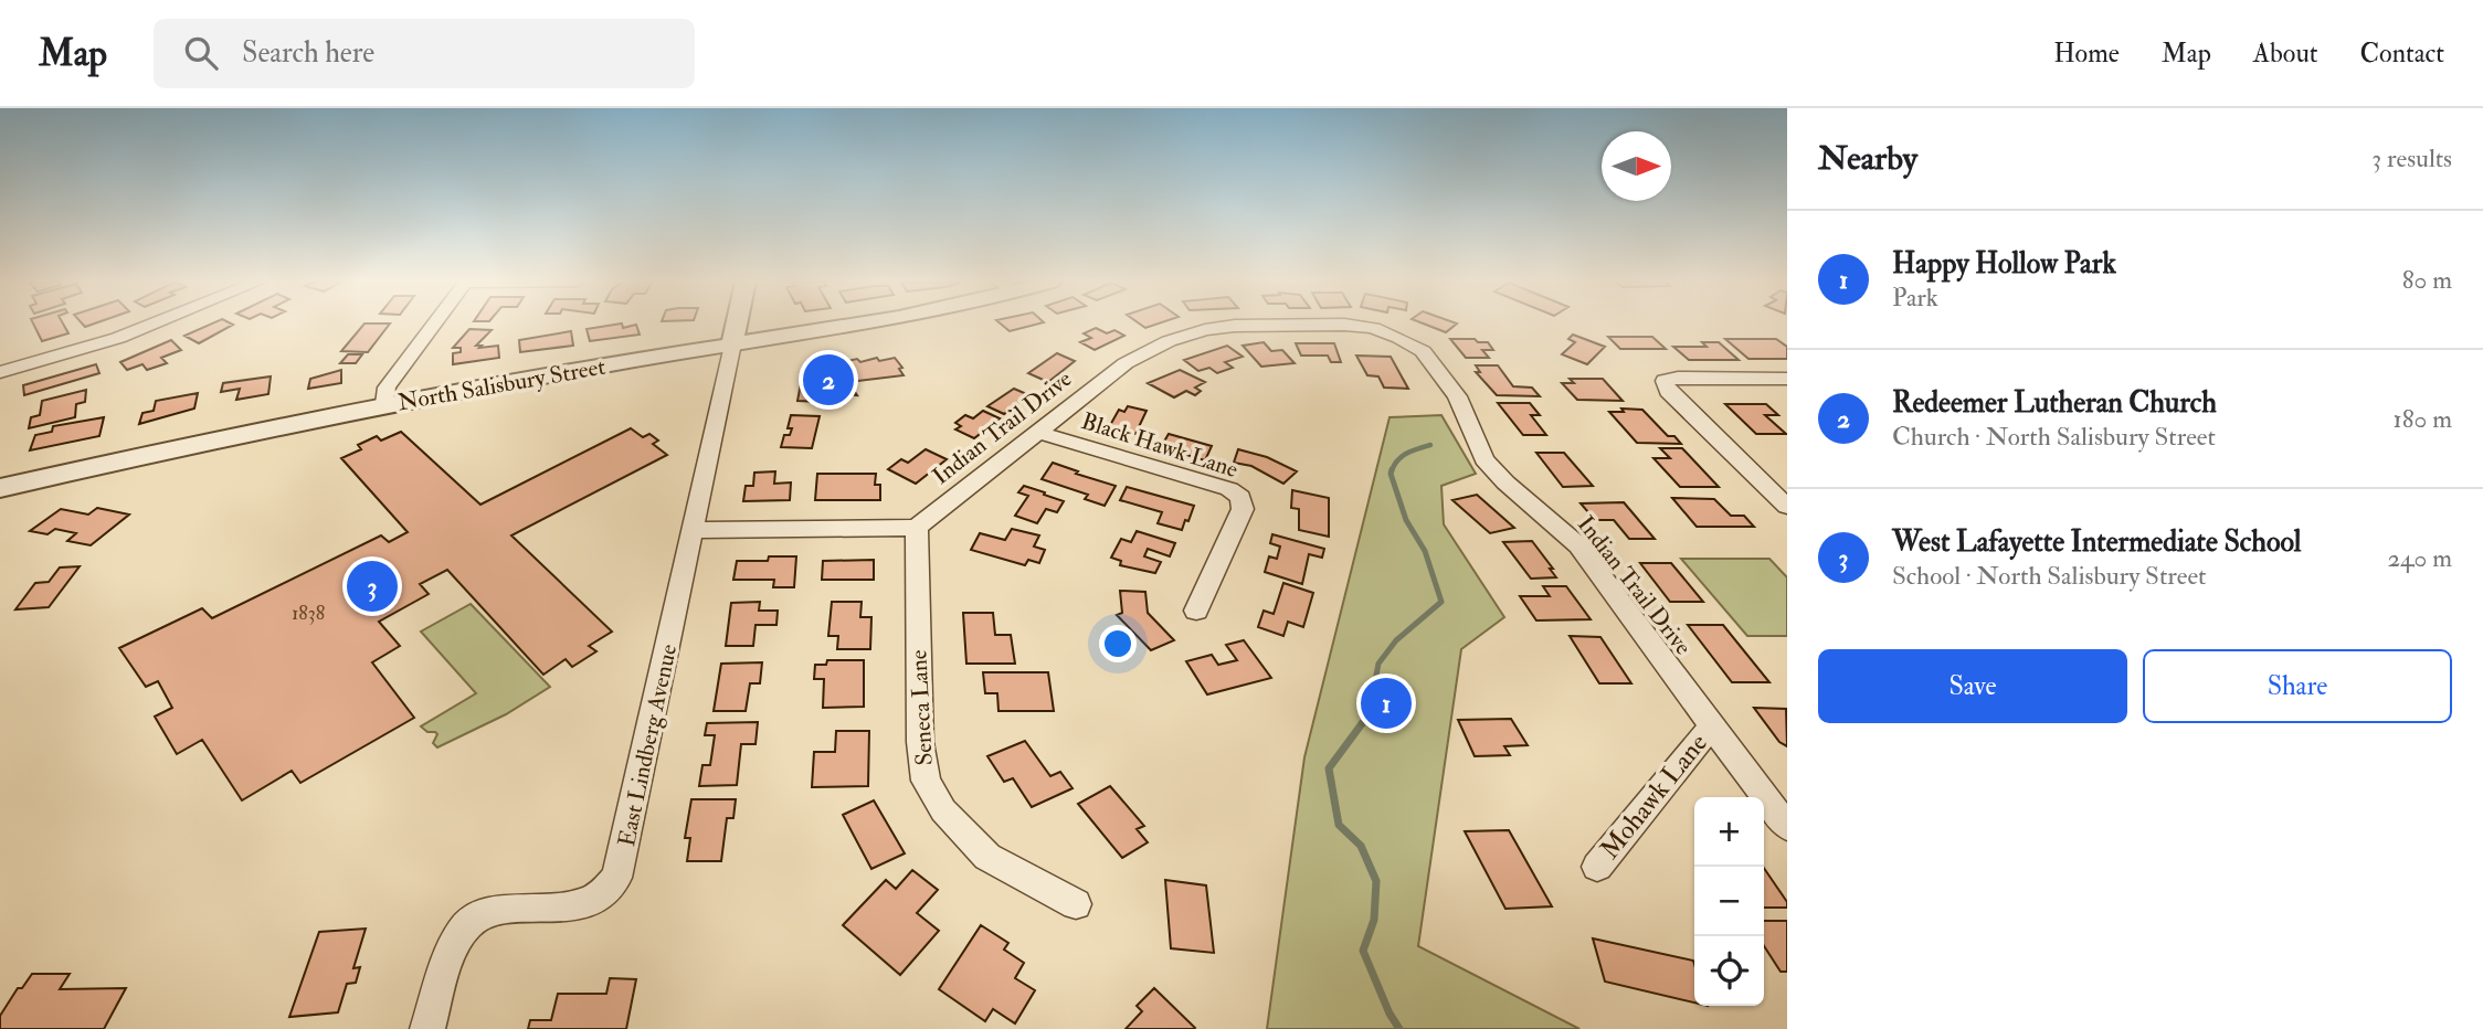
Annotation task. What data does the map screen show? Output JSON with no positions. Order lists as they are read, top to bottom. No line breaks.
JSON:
{"streets":{"street":["North Salisbury Street","Indian Trail Drive","Black Hawk Lane","Seneca Lane","East Lindberg Avenue","Mohawk Lane"]},"crossings":[["North Salisbury Street","East Lindberg Avenue"],["Indian Trail Drive","Black Hawk Lane"],["Indian Trail Drive","Seneca Lane"],["Indian Trail Drive","Mohawk Lane"]],"house_numbers":["1838"],"north":"right","page":{"header":"Map","search":"Search here","nav":["Home","Map","About","Contact"],"heading":["Nearby","3 results"],"list":[{"mark":"1","name":"Happy Hollow Park","note":"Park","value":"80 m"},{"mark":"2","name":"Redeemer Lutheran Church","note":"Church · North Salisbury Street","value":"180 m"},{"mark":"3","name":"West Lafayette Intermediate School","note":"School · North Salisbury Street","value":"240 m"}],"pins":["2","3","1"],"buttons":["Save","Share"],"map_buttons":["+","−"]}}
